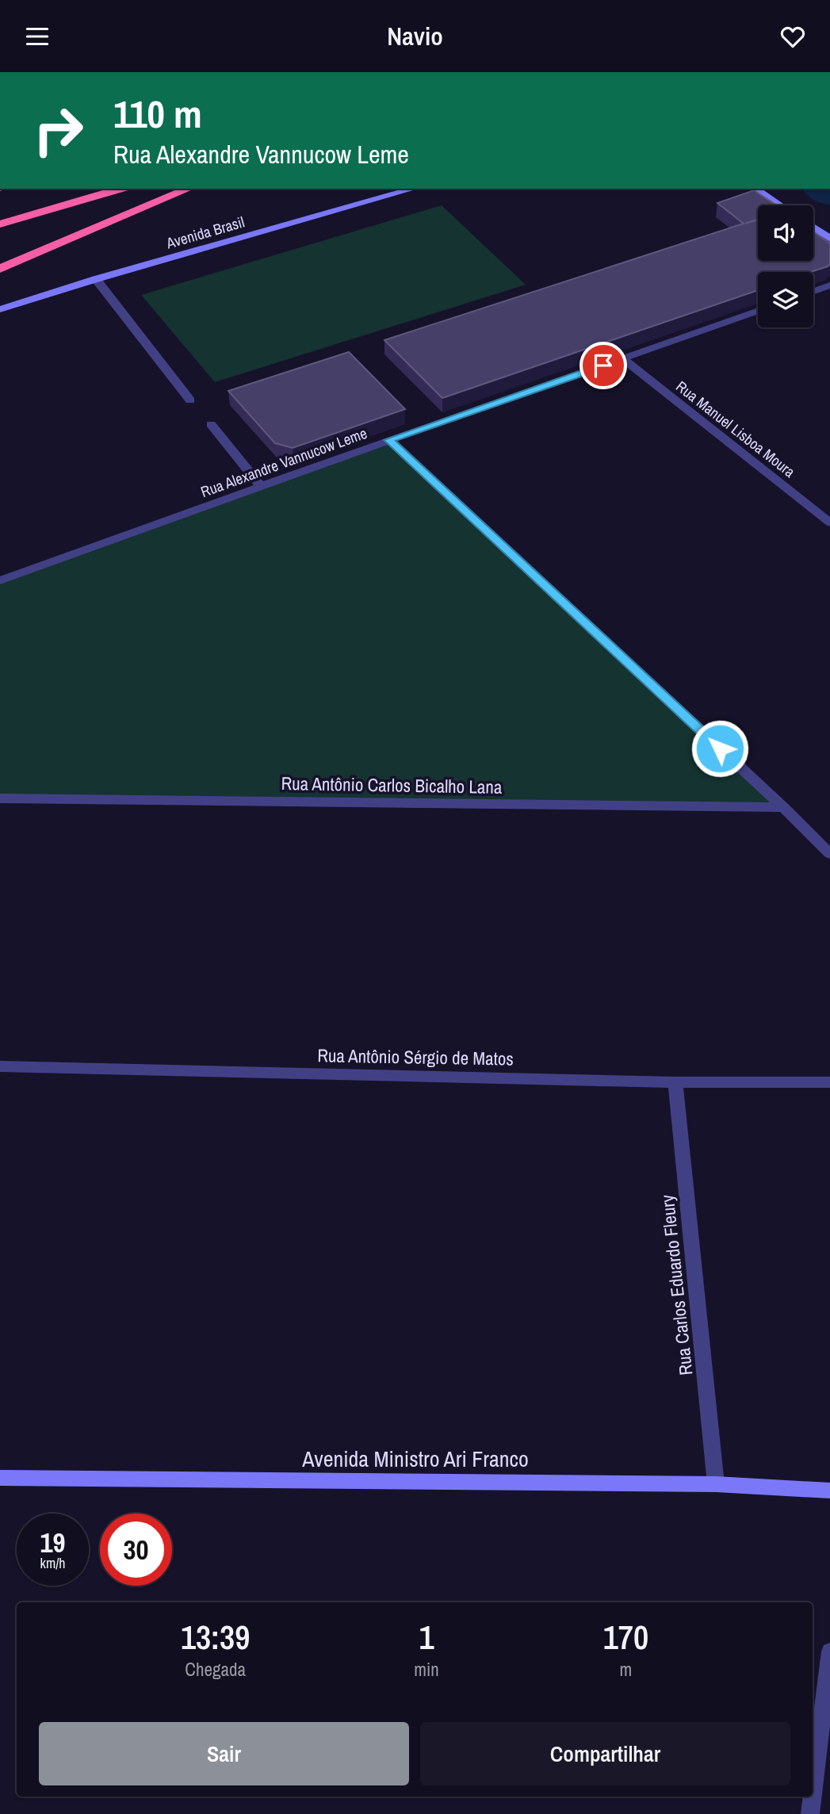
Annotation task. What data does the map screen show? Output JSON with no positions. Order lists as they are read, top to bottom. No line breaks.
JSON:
{"streets":{"street":["Avenida Brasil","Rua Manuel Lisboa Moura","Rua Alexandre Vannucow Leme","Rua Antônio Carlos Bicalho Lana","Rua Antônio Sérgio de Matos","Rua Carlos Eduardo Fleury","Avenida Ministro Ari Franco"]},"crossings":[["Rua Manuel Lisboa Moura","Rua Alexandre Vannucow Leme"],["Rua Antônio Sérgio de Matos","Rua Carlos Eduardo Fleury"],["Rua Carlos Eduardo Fleury","Avenida Ministro Ari Franco"]],"page":{"header":"Navio","turn":["110 m","Rua Alexandre Vannucow Leme"],"speed":"19 km/h","limit":"30","eta":["13:39","Chegada","1","min","170","m"],"buttons":["Sair","Compartilhar"]}}
